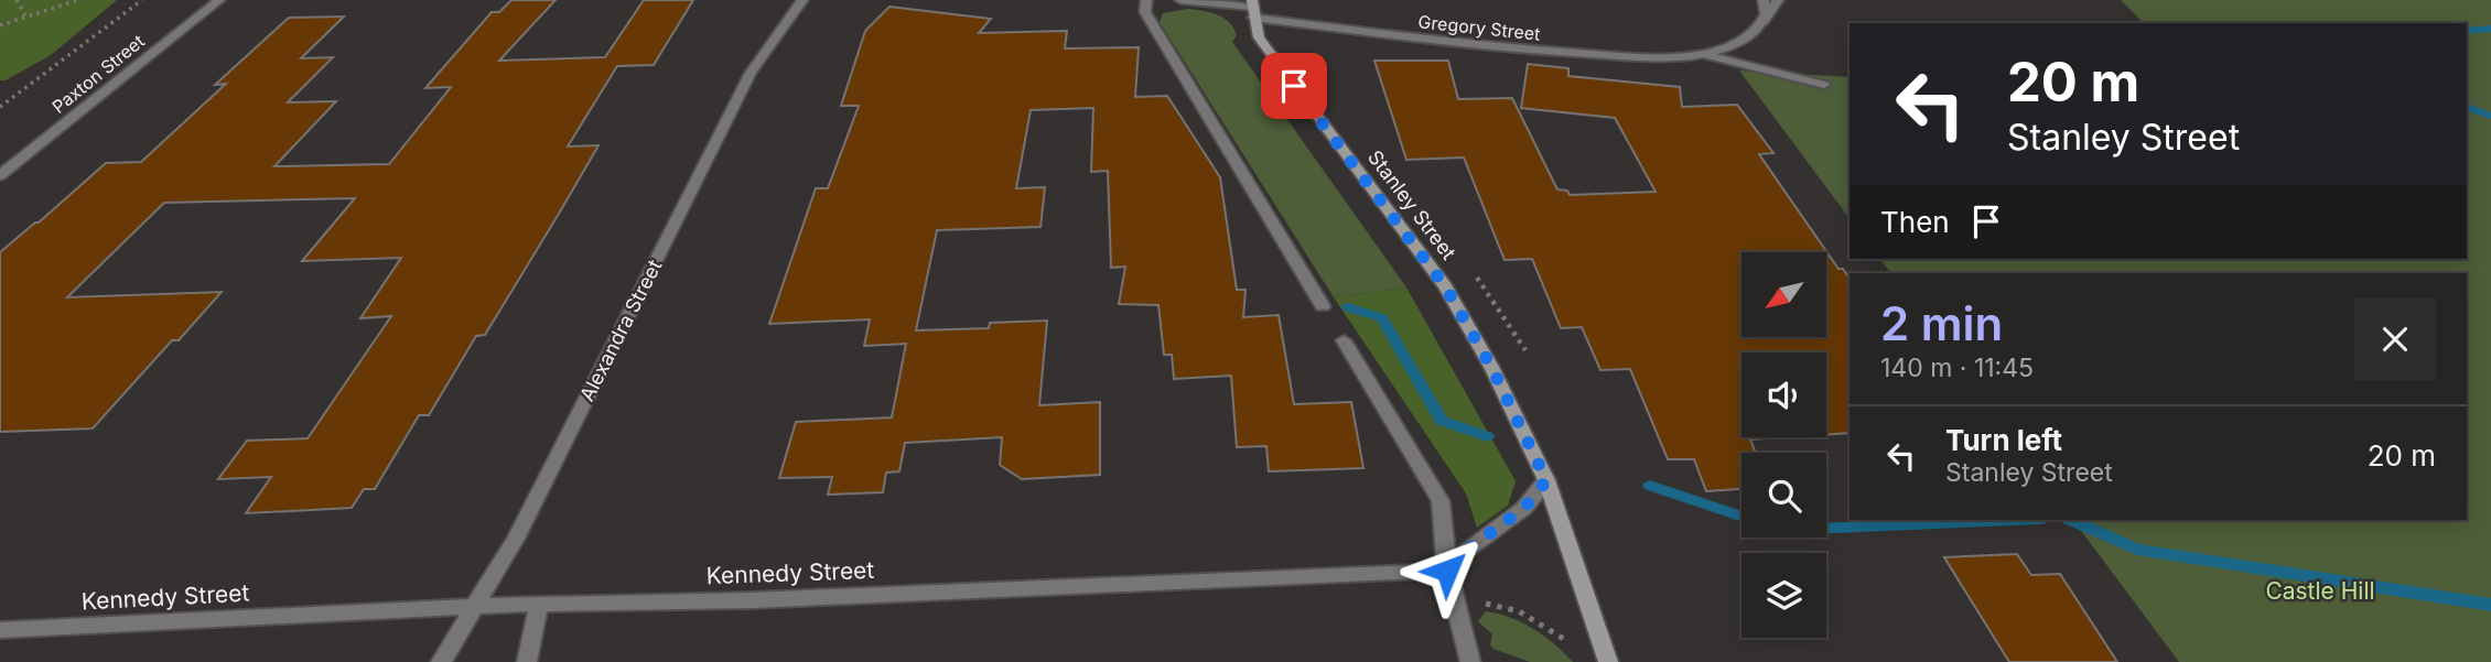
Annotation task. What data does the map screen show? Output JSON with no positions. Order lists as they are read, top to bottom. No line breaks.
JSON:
{"streets":{"main road":["Stanley Street"],"street":["Gregory Street","Paxton Street","Alexandra Street","Kennedy Street"]},"crossings":[["Gregory Street","Stanley Street"],["Alexandra Street","Kennedy Street"]],"parks":["Castle Hill"],"north":"bottom left","page":{"turn":["20 m","Stanley Street"],"then":"Then","heading":["2 min","140 m · 11:45"],"list":[{"name":"Turn left","note":"Stanley Street","value":"20 m"}]}}
